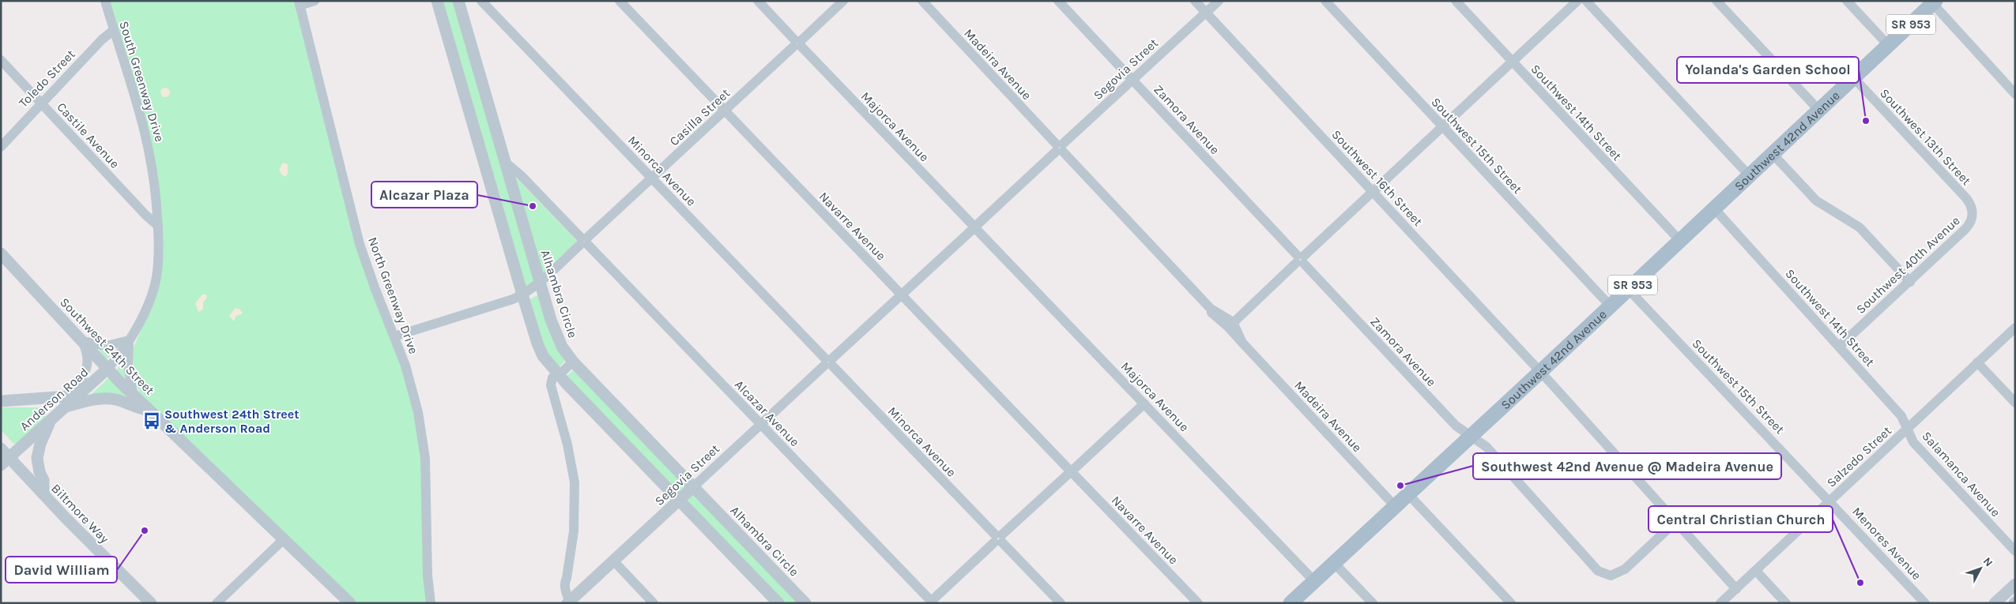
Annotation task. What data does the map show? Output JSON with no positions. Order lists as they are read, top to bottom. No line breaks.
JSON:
{"streets":{"main road":["SR 953","Southwest 42nd Avenue"],"street":["Madeira Avenue","Segovia Street","Toledo Street","South Greenway Drive","Southwest 14th Street","Casilla Street","Zamora Avenue","Majorca Avenue","Castile Avenue","Southwest 13th Street","Southwest 15th Street","Minorca Avenue","Southwest 16th Street","Navarre Avenue","Southwest 40th Avenue","Alhambra Circle","North Greenway Drive","Southwest 24th Street","Anderson Road","Alcazar Avenue","Salzedo Street","Salamanca Avenue","Biltmore Way","Menores Avenue"]},"crossings":[["Madeira Avenue","Segovia Street"],["Madeira Avenue","Southwest 42nd Avenue"],["Segovia Street","Zamora Avenue"],["Segovia Street","Majorca Avenue"],["Segovia Street","Minorca Avenue"],["Segovia Street","Southwest 16th Street"],["Segovia Street","Navarre Avenue"],["Segovia Street","Alhambra Circle"],["Segovia Street","Alcazar Avenue"],["Toledo Street","South Greenway Drive"],["Toledo Street","Castile Avenue"],["South Greenway Drive","Castile Avenue"],["South Greenway Drive","Southwest 24th Street"],["South Greenway Drive","Anderson Road"],["Southwest 14th Street","Southwest 42nd Avenue"],["Southwest 14th Street","Southwest 40th Avenue"],["Southwest 14th Street","Salzedo Street"],["Southwest 14th Street","Salamanca Avenue"],["Casilla Street","Majorca Avenue"],["Casilla Street","Minorca Avenue"],["Casilla Street","Navarre Avenue"],["Casilla Street","Alhambra Circle"],["Casilla Street","North Greenway Drive"],["Casilla Street","Alcazar Avenue"],["Zamora Avenue","Southwest 42nd Avenue"],["Zamora Avenue","Southwest 16th Street"],["Majorca Avenue","Southwest 42nd Avenue"],["Southwest 13th Street","Southwest 42nd Avenue"],["Southwest 13th Street","Southwest 40th Avenue"],["Southwest 42nd Avenue","Southwest 15th Street"],["Southwest 42nd Avenue","Southwest 16th Street"],["Southwest 15th Street","Salzedo Street"],["Southwest 15th Street","Menores Avenue"],["Southwest 16th Street","Salzedo Street"],["Alhambra Circle","Alcazar Avenue"],["Southwest 24th Street","Anderson Road"],["Anderson Road","Biltmore Way"],["Salzedo Street","Salamanca Avenue"],["Salzedo Street","Menores Avenue"]],"places":{"other":["Yolanda's Garden School","Alcazar Plaza","Southwest 42nd Avenue @ Madeira Avenue","David William","Central Christian Church"],"bus stop":["Southwest 24th Street & Anderson Road"]},"north":"top right"}
